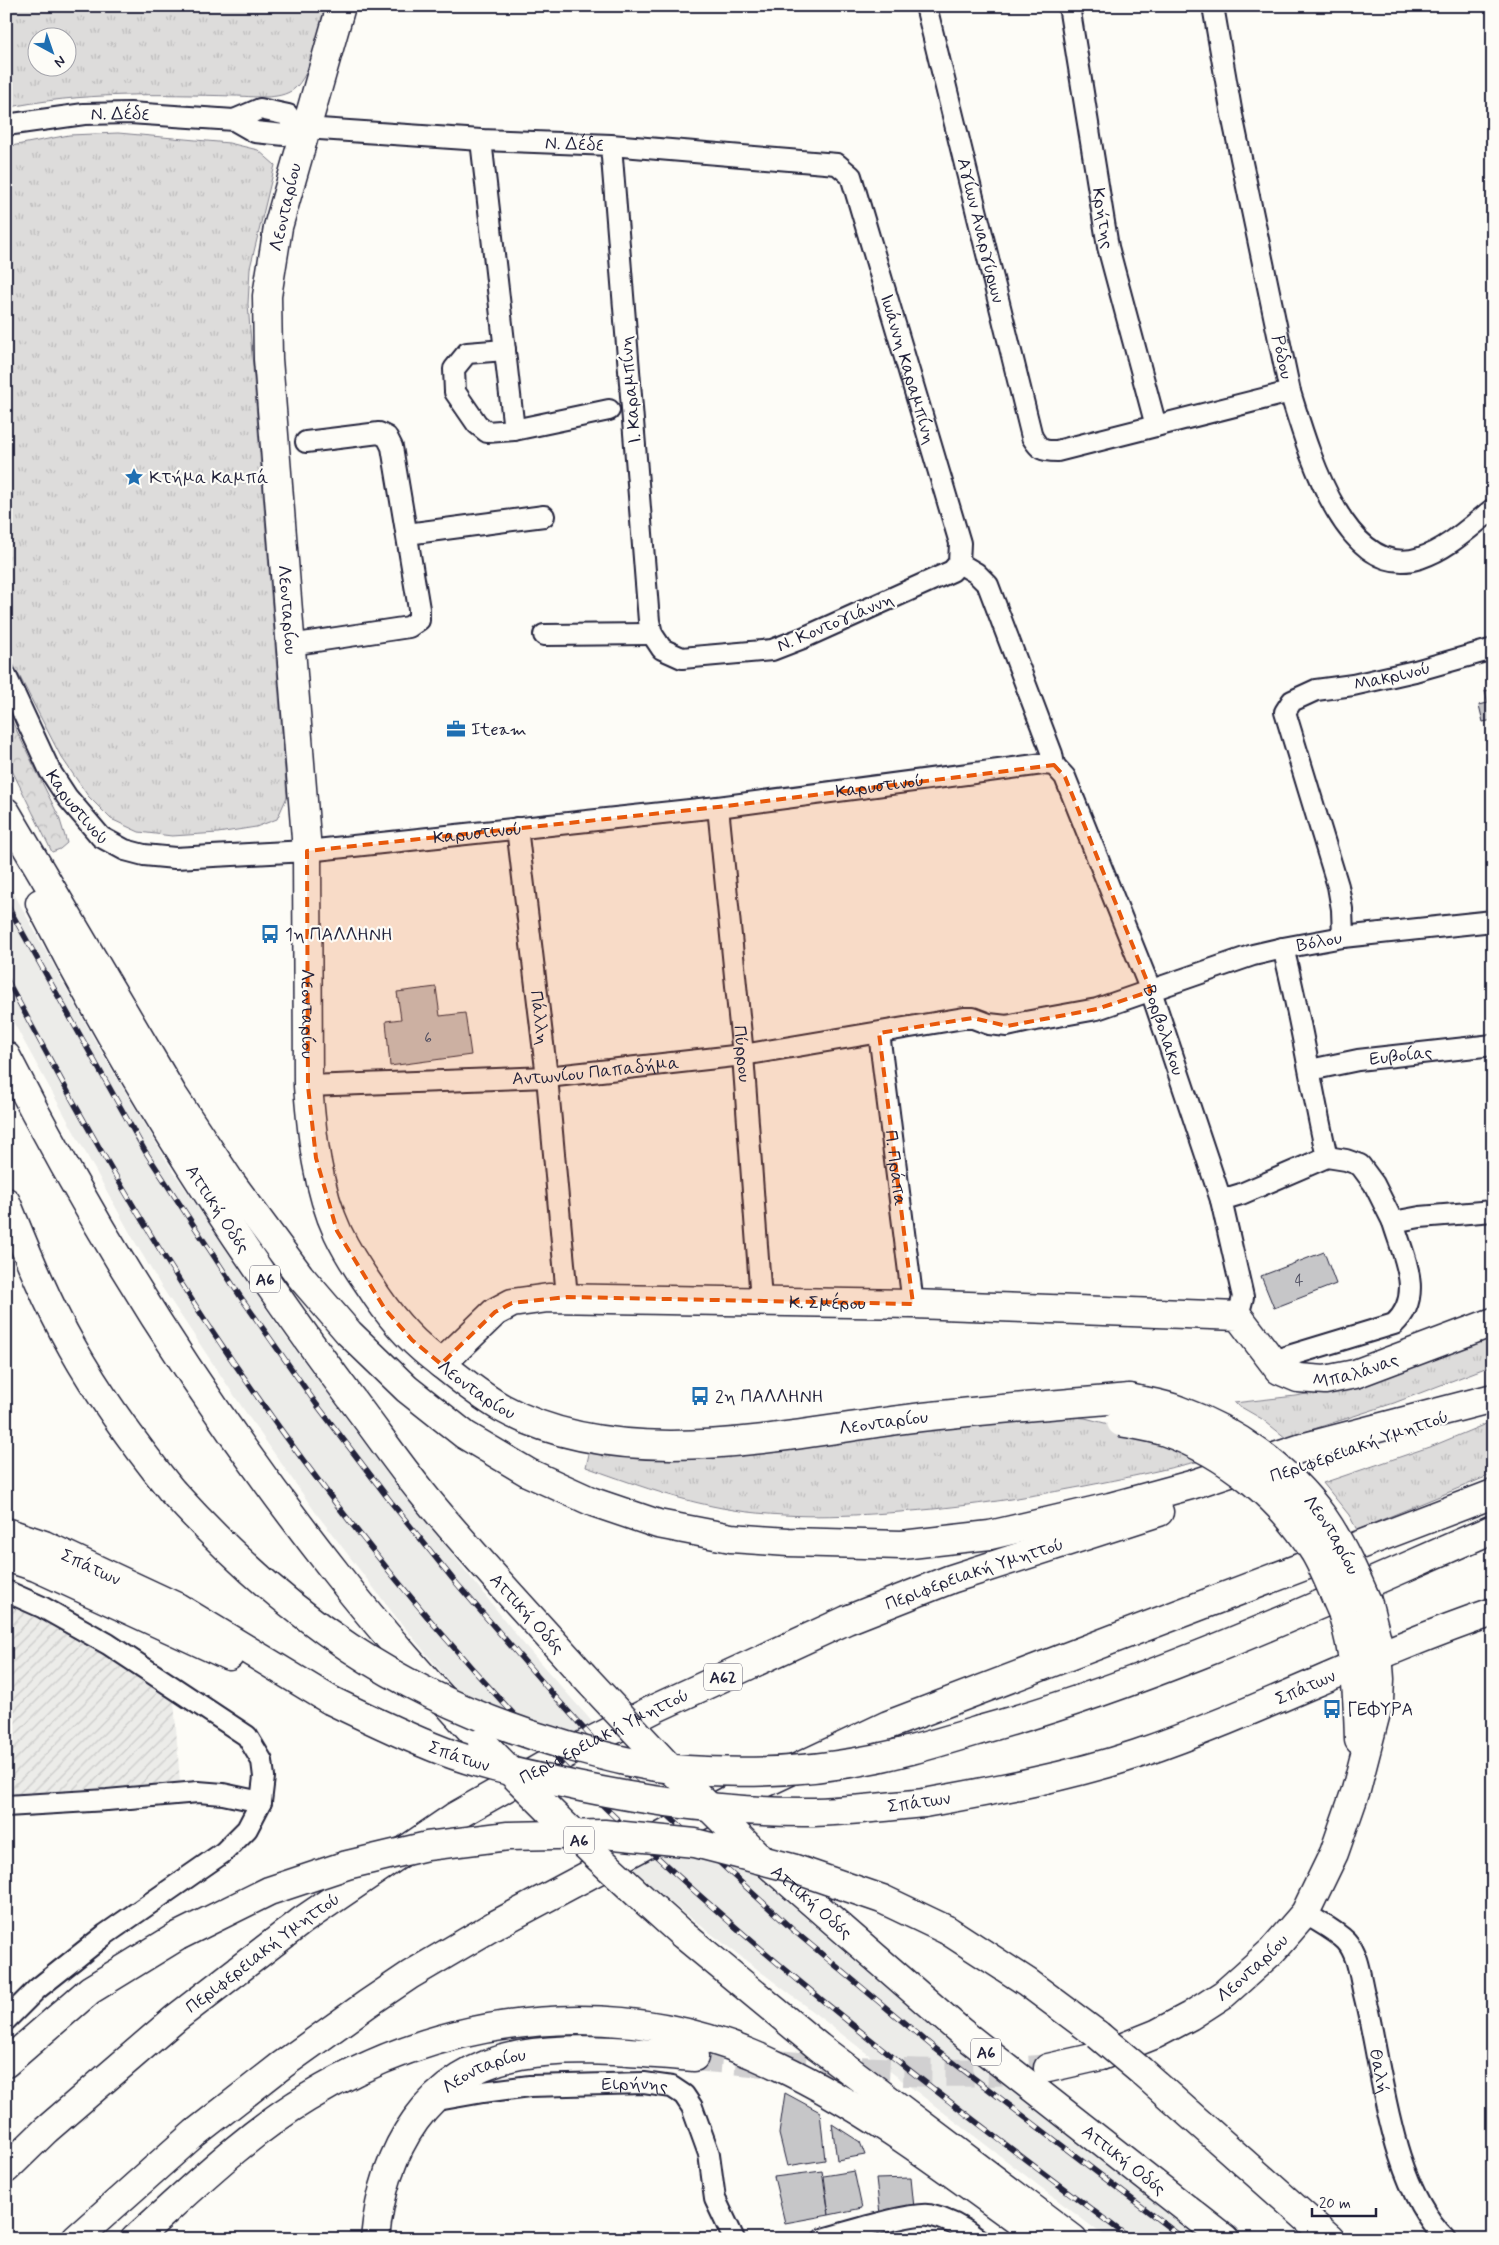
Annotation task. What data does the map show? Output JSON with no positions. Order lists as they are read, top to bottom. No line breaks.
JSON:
{"streets":{"main road":["Λεονταρίου","Αττική Οδός","Α6","Κ. Σμέρου","Μπαλάνας","Περιφερειακή Υμηττού","Σπάτων","Α62"],"street":["Ν. Δέδε","Κρήτης","Αγίων Αναργύρων","Ρόδου","Ιωάννη Καραμπίνη","Ι. Καραμπίνη","Ν. Koντογιάννη","Μακρινού","Καρυστινού","Βόλου","Πάλλη","Βορβολακου","Πύρρου","Ευβοίας","Αντωνίου Παπαδήμα","Π. Πράπα","Θαλή","Ειρήνης"]},"crossings":[["Ν. Δέδε","Λεονταρίου"],["Ν. Δέδε","Ιωάννη Καραμπίνη"],["Ν. Δέδε","Ι. Καραμπίνη"],["Λεονταρίου","Καρυστινού"],["Λεονταρίου","Αντωνίου Παπαδήμα"],["Λεονταρίου","Κ. Σμέρου"],["Λεονταρίου","Σπάτων"],["Λεονταρίου","Θαλή"],["Λεονταρίου","Ειρήνης"],["Κρήτης","Αγίων Αναργύρων"],["Ιωάννη Καραμπίνη","Ν. Koντογιάννη"],["Ιωάννη Καραμπίνη","Βορβολακου"],["Ι. Καραμπίνη","Ν. Koντογιάννη"],["Ν. Koντογιάννη","Βορβολακου"],["Μακρινού","Βόλου"],["Καρυστινού","Πάλλη"],["Καρυστινού","Βορβολακου"],["Καρυστινού","Πύρρου"],["Βόλου","Βορβολακου"],["Βόλου","Αντωνίου Παπαδήμα"],["Βόλου","Π. Πράπα"],["Πάλλη","Αντωνίου Παπαδήμα"],["Πάλλη","Κ. Σμέρου"],["Βορβολακου","Κ. Σμέρου"],["Βορβολακου","Μπαλάνας"],["Πύρρου","Αντωνίου Παπαδήμα"],["Πύρρου","Κ. Σμέρου"],["Αντωνίου Παπαδήμα","Π. Πράπα"],["Π. Πράπα","Κ. Σμέρου"],["Κ. Σμέρου","Μπαλάνας"]],"places":{"place":["Kτήμα Καμπά"],"office":["Iteam"],"bus stop":["1η ΠΑΛΛΗΝΗ","2η ΠΑΛΛΗΝΗ","ΓΕΦΥΡΑ"]},"house_numbers":["6","4"],"scale_bar":"20 m","north":"bottom right"}
